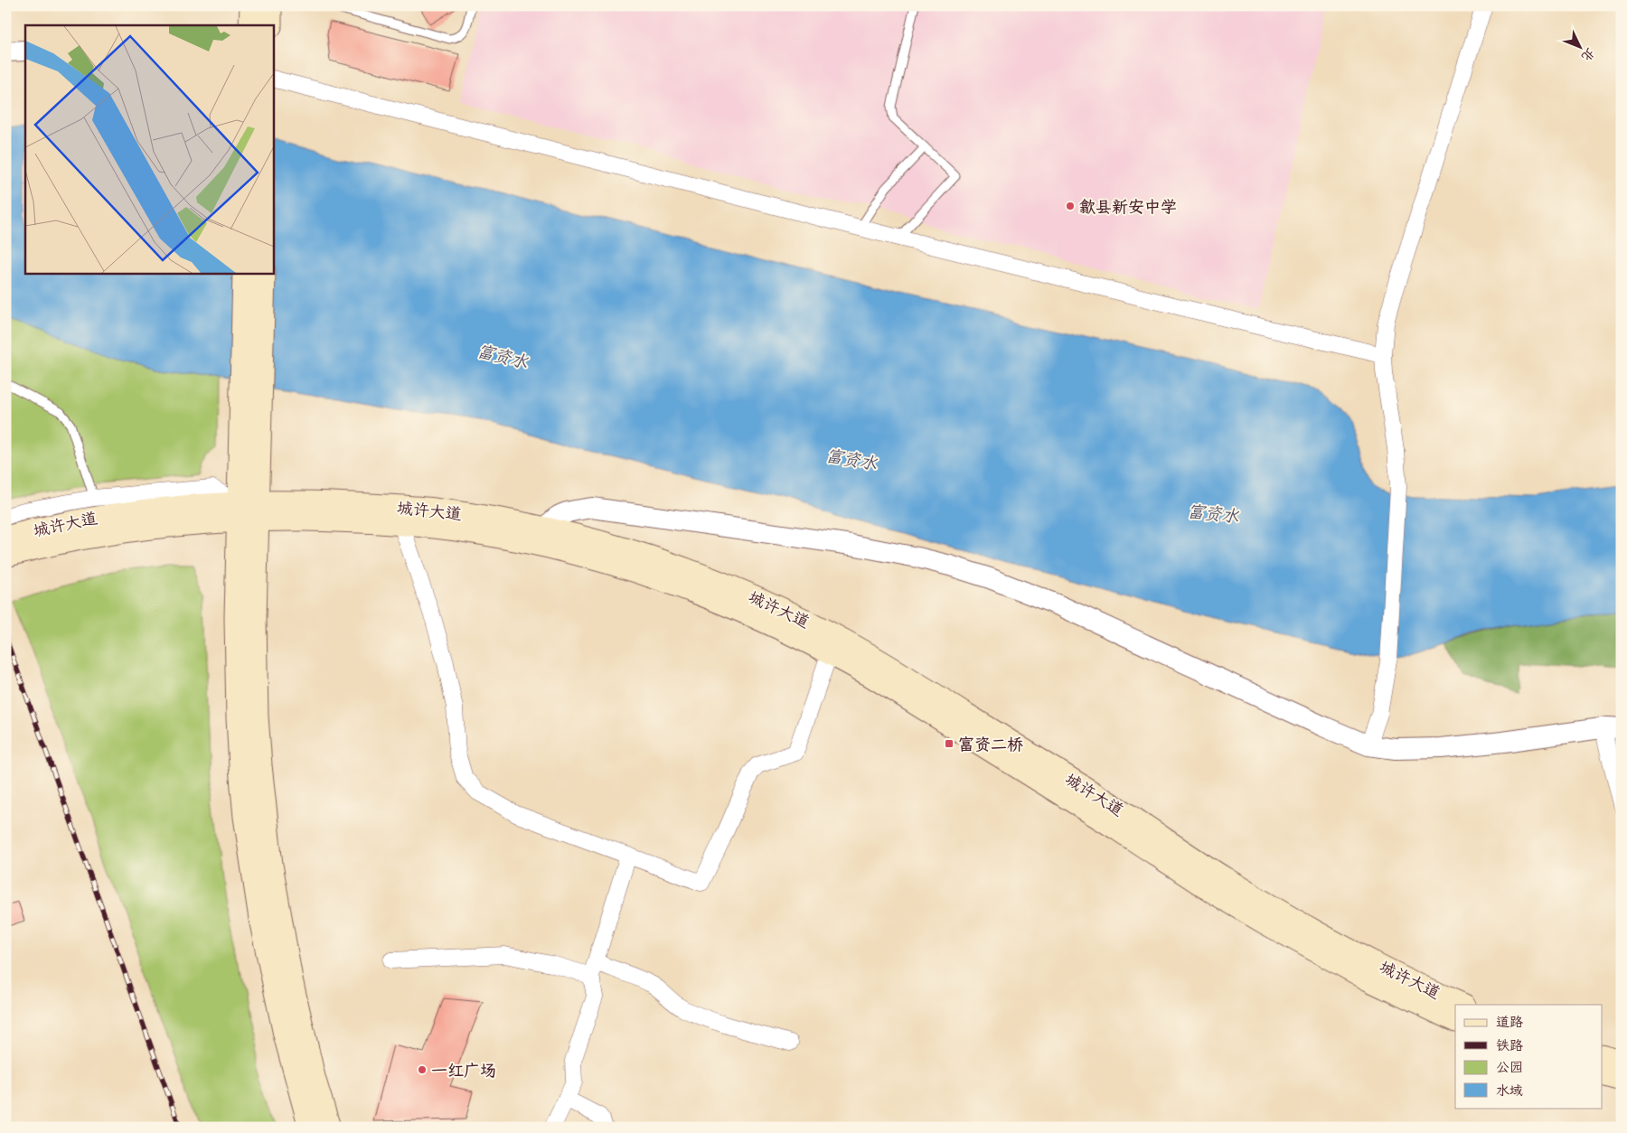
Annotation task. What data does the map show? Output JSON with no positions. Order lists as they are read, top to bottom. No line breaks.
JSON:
{"streets":{"main road":["城许大道"]},"water":["富资水"],"places":{"other":["歙县新安中学","一红广场"],"transit":["富资二桥"]},"legend":["道路","铁路","公园","水域"],"north":"bottom right"}
